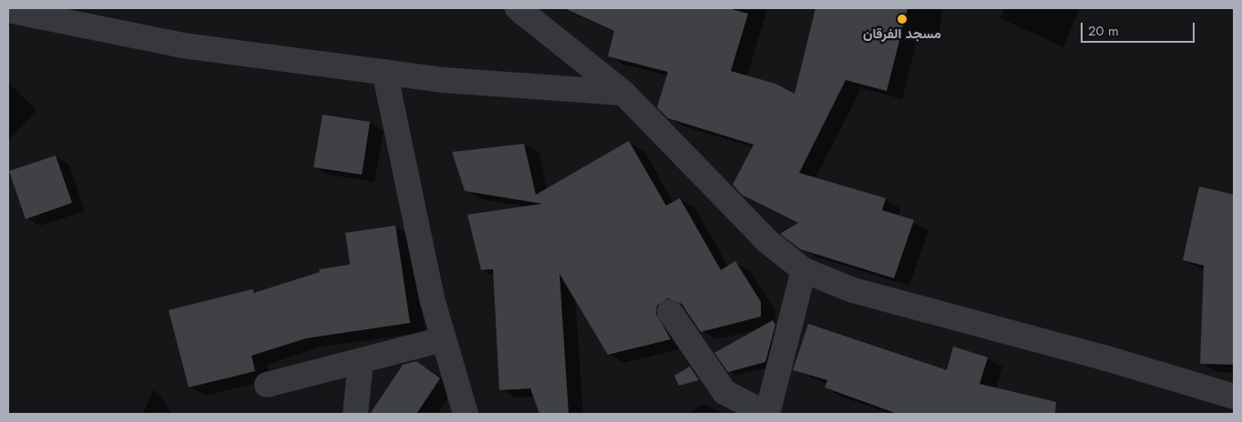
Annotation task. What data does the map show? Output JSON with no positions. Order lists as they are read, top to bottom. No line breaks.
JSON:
{"places":["مسجد الفرقان"],"scale_bar":"20 m"}
